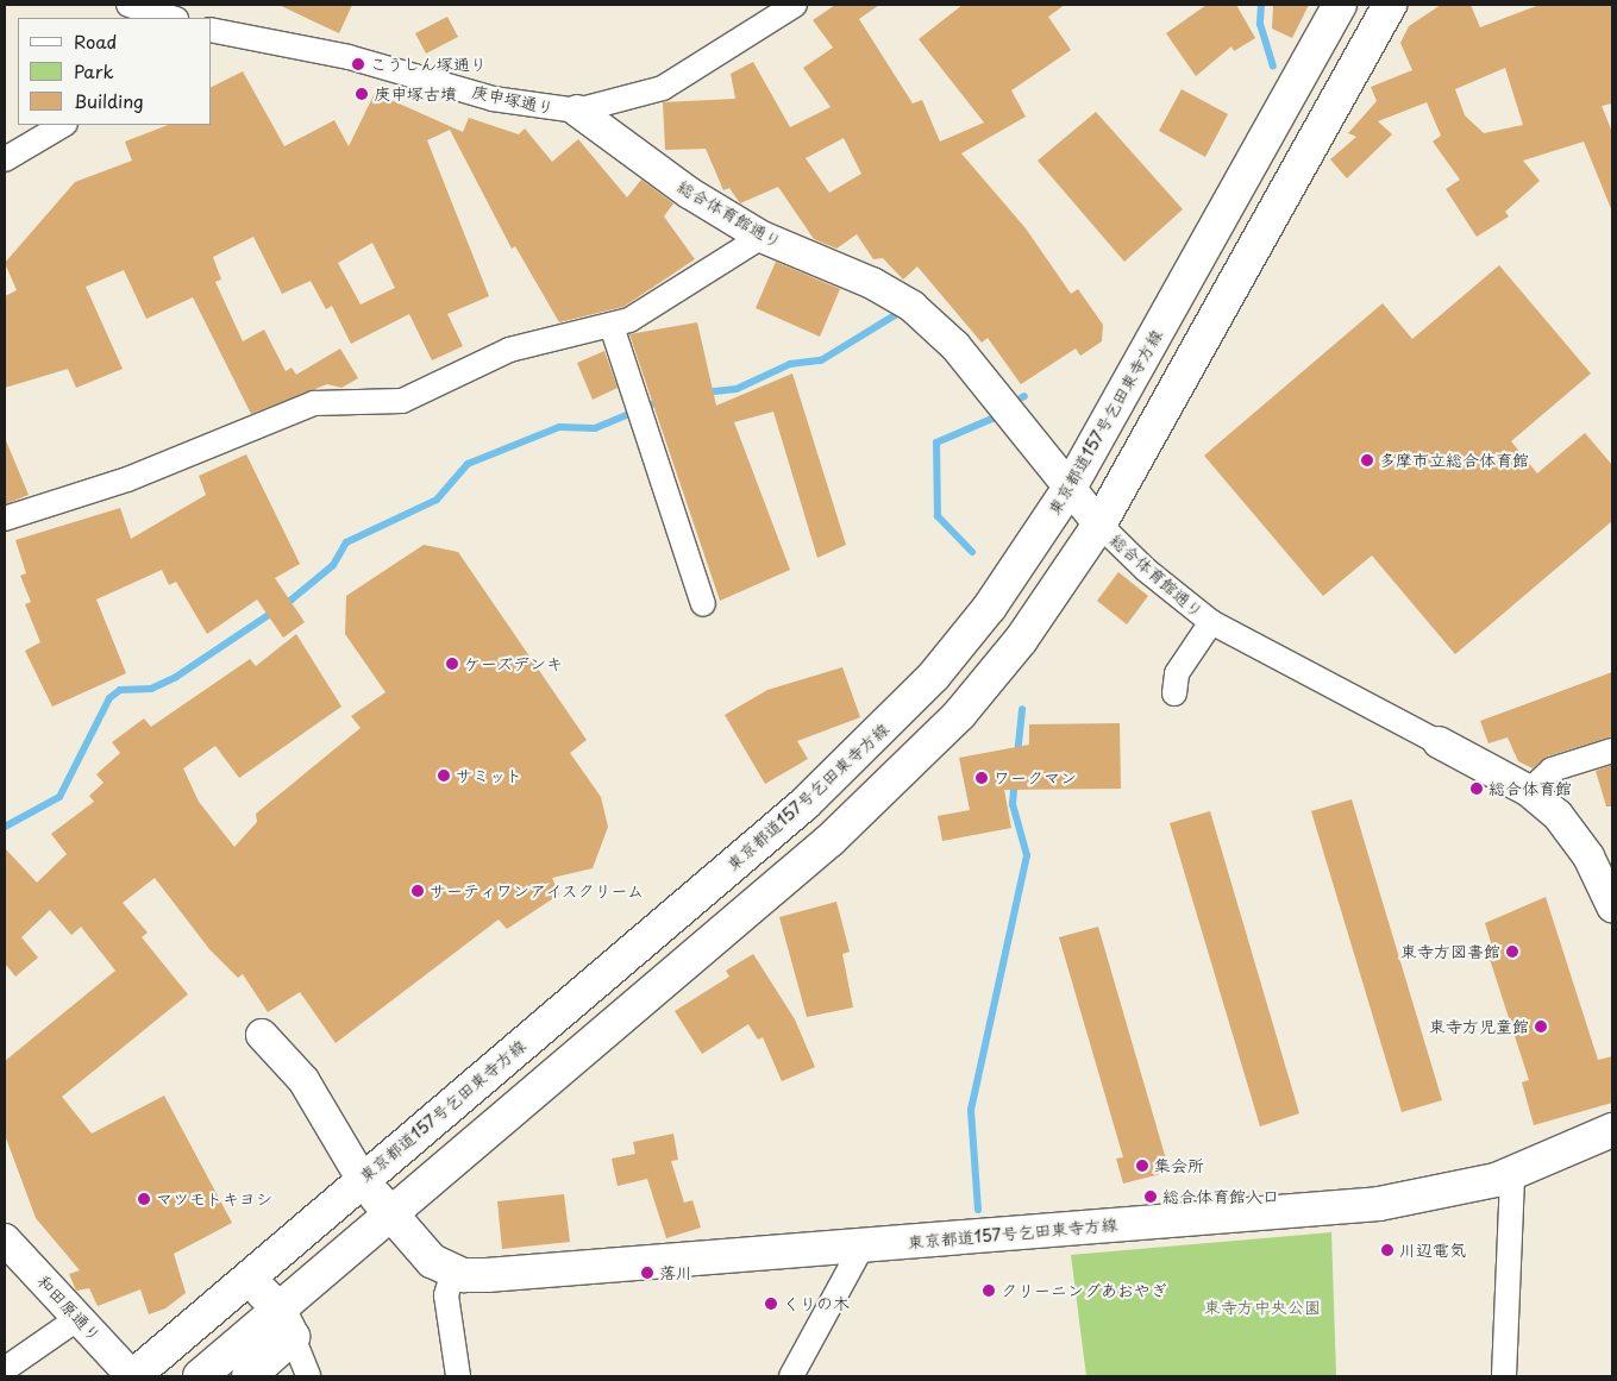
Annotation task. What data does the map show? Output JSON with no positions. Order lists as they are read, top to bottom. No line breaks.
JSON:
{"streets":{"main road":["東京都道157号乞田東寺方線"],"street":["庚申塚通り","総合体育館通り","和田原通り"]},"crossings":[["庚申塚通り","総合体育館通り"],["総合体育館通り","東京都道157号乞田東寺方線"],["東京都道157号乞田東寺方線","和田原通り"]],"parks":["東寺方中央公園"],"places":["こうしん塚通り","庚申塚古墳","多摩市立総合体育館","ケーズデンキ","サミット","ワークマン","総合体育館","サーティワンアイスクリーム","東寺方図書館","東寺方児童館","集会所","総合体育館入口","マツモトキヨシ","川辺電気","落川","クリーニングあおやぎ","くりの木"],"legend":["Road","Park","Building"]}
